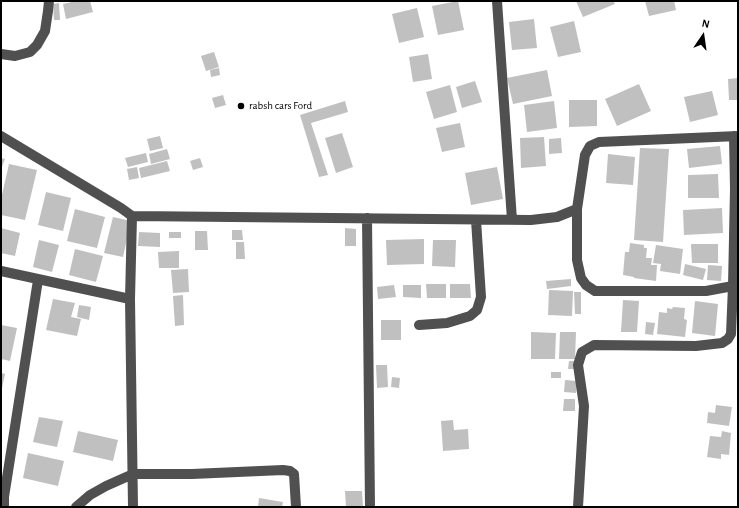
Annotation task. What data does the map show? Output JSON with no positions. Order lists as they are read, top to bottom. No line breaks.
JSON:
{"places":["rabsh cars Ford"],"north":"top"}
